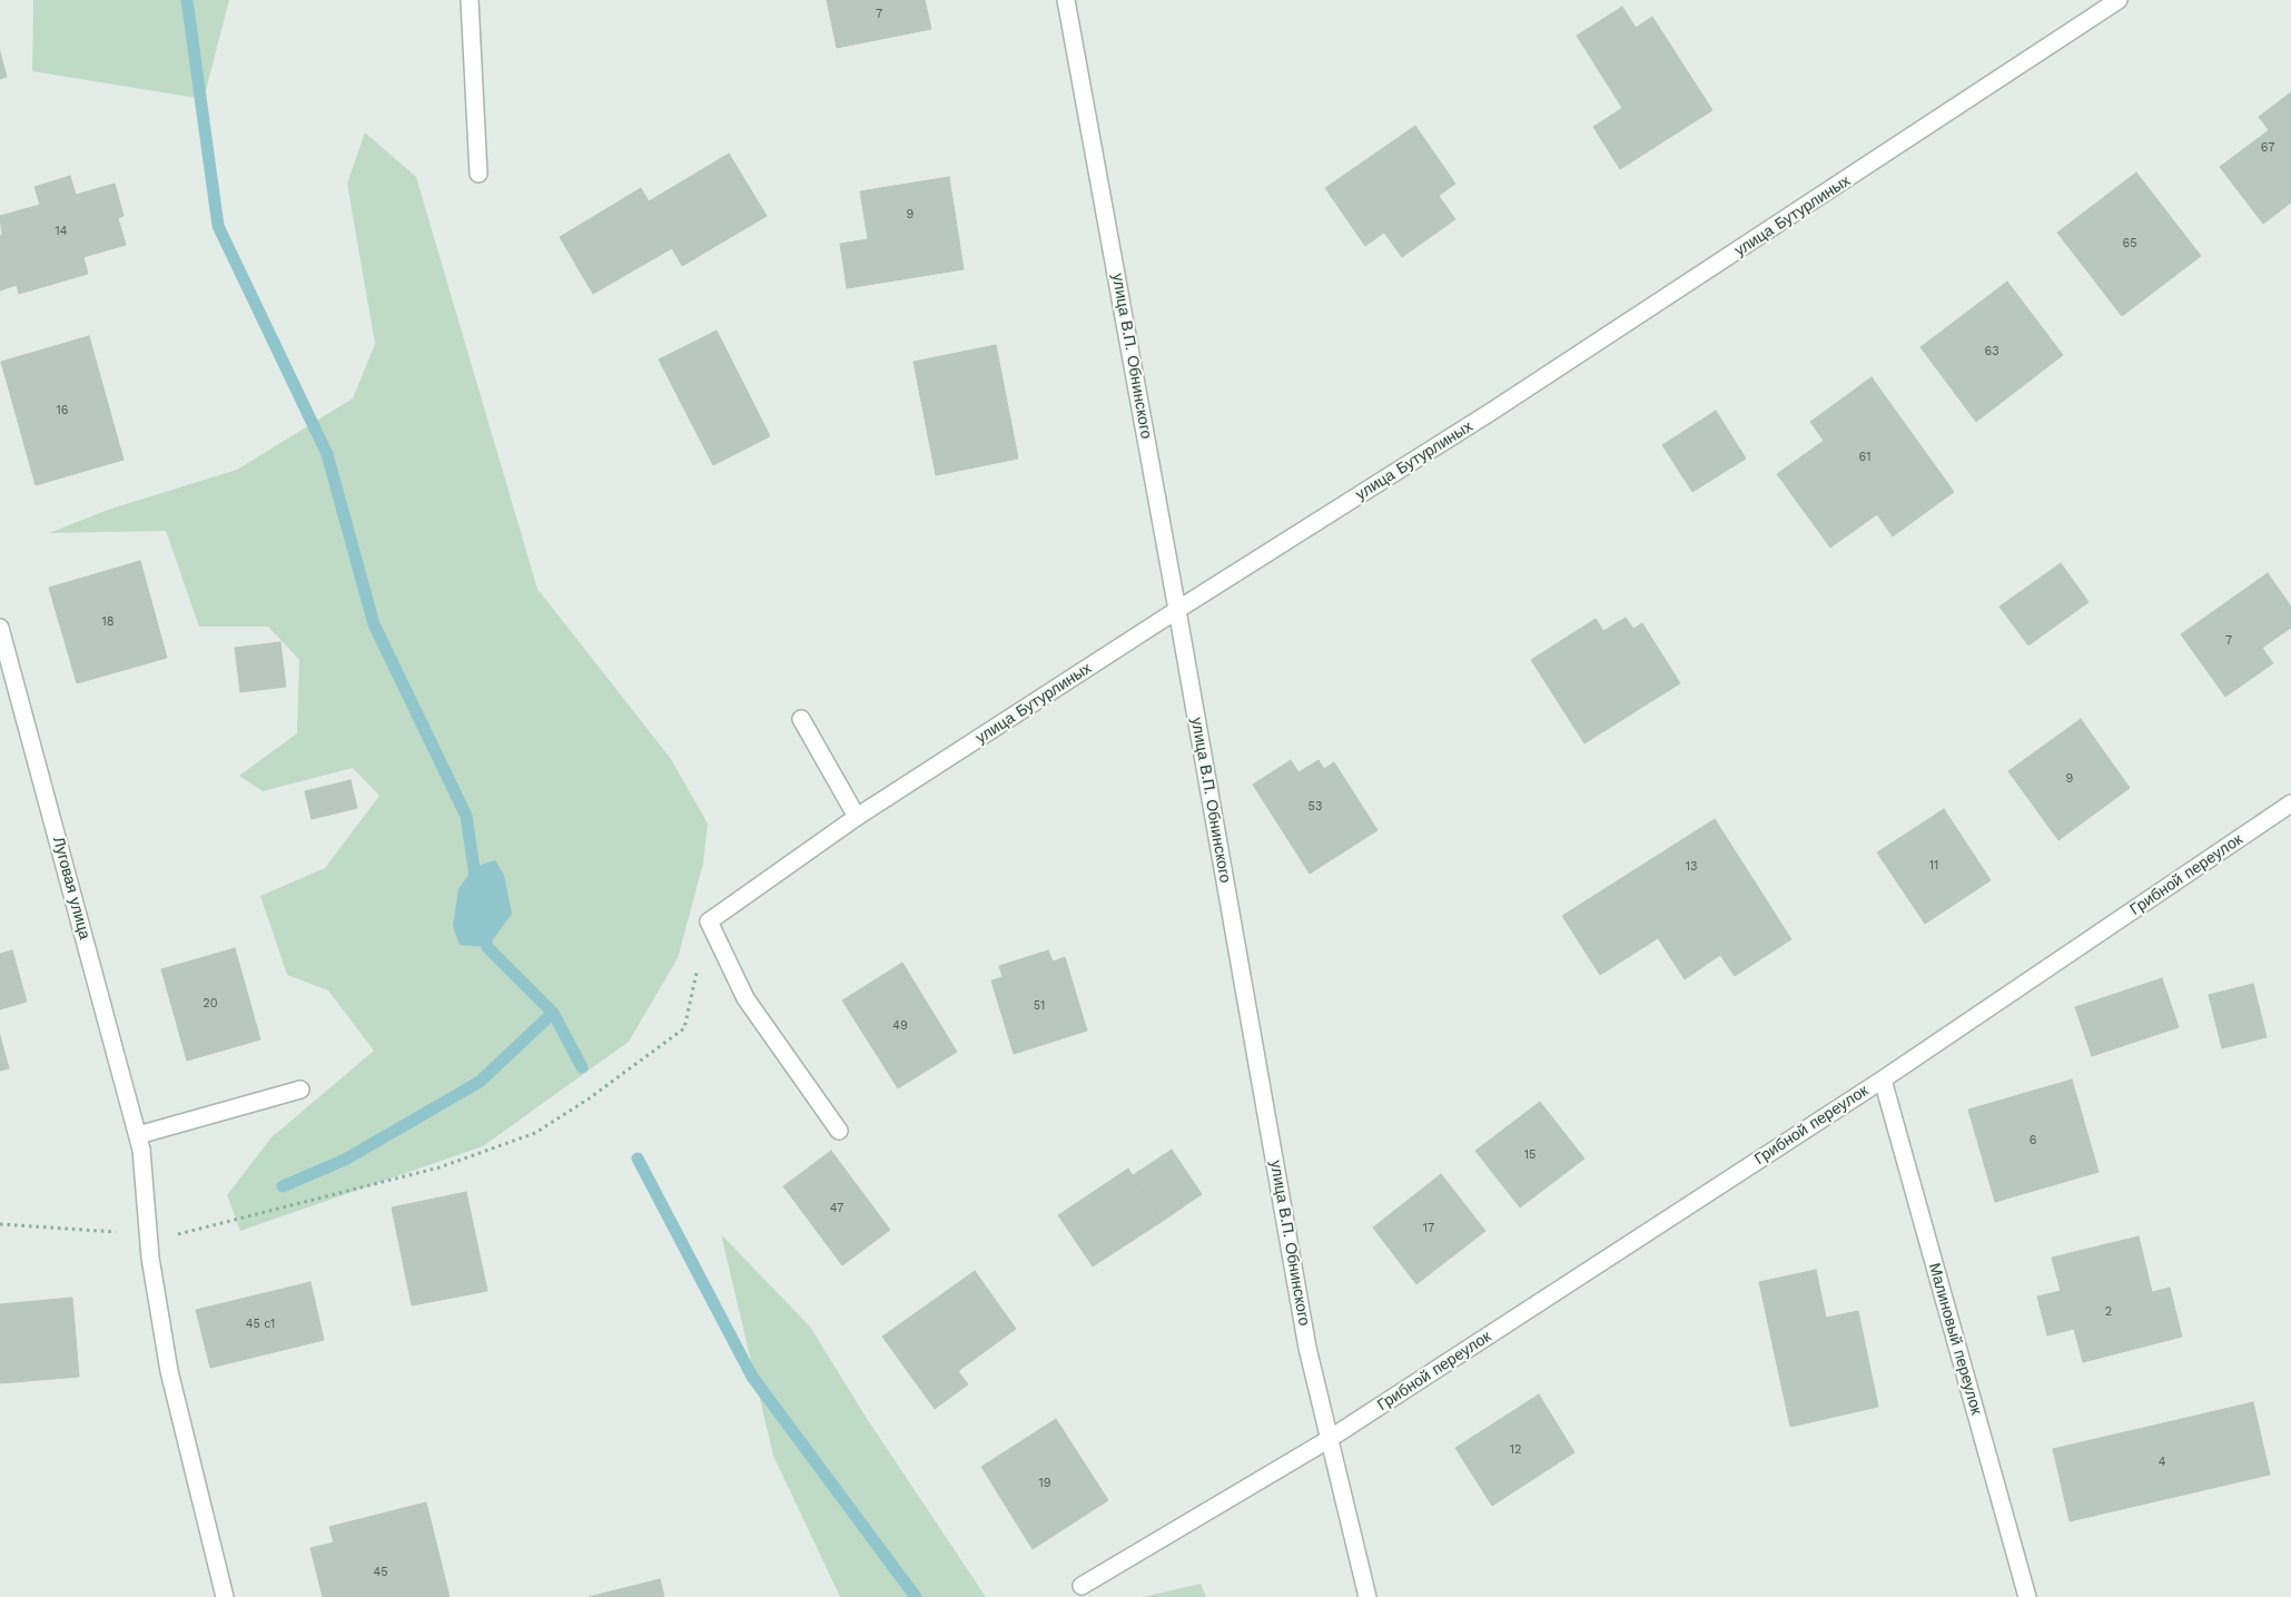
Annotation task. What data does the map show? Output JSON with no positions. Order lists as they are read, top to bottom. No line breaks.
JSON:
{"streets":{"street":["улица Бутурлиных","улица В.П. Обнинского","Грибной переулок","Луговая улица","Малиновый переулок"]},"crossings":[["улица Бутурлиных","улица В.П. Обнинского"],["улица В.П. Обнинского","Грибной переулок"],["Грибной переулок","Малиновый переулок"]],"house_numbers":["7","67","9","14","65","63","16","61","18","7","9","53","11","13","20","51","49","6","15","47","17","2","45 с1","12","4","19","45"]}
